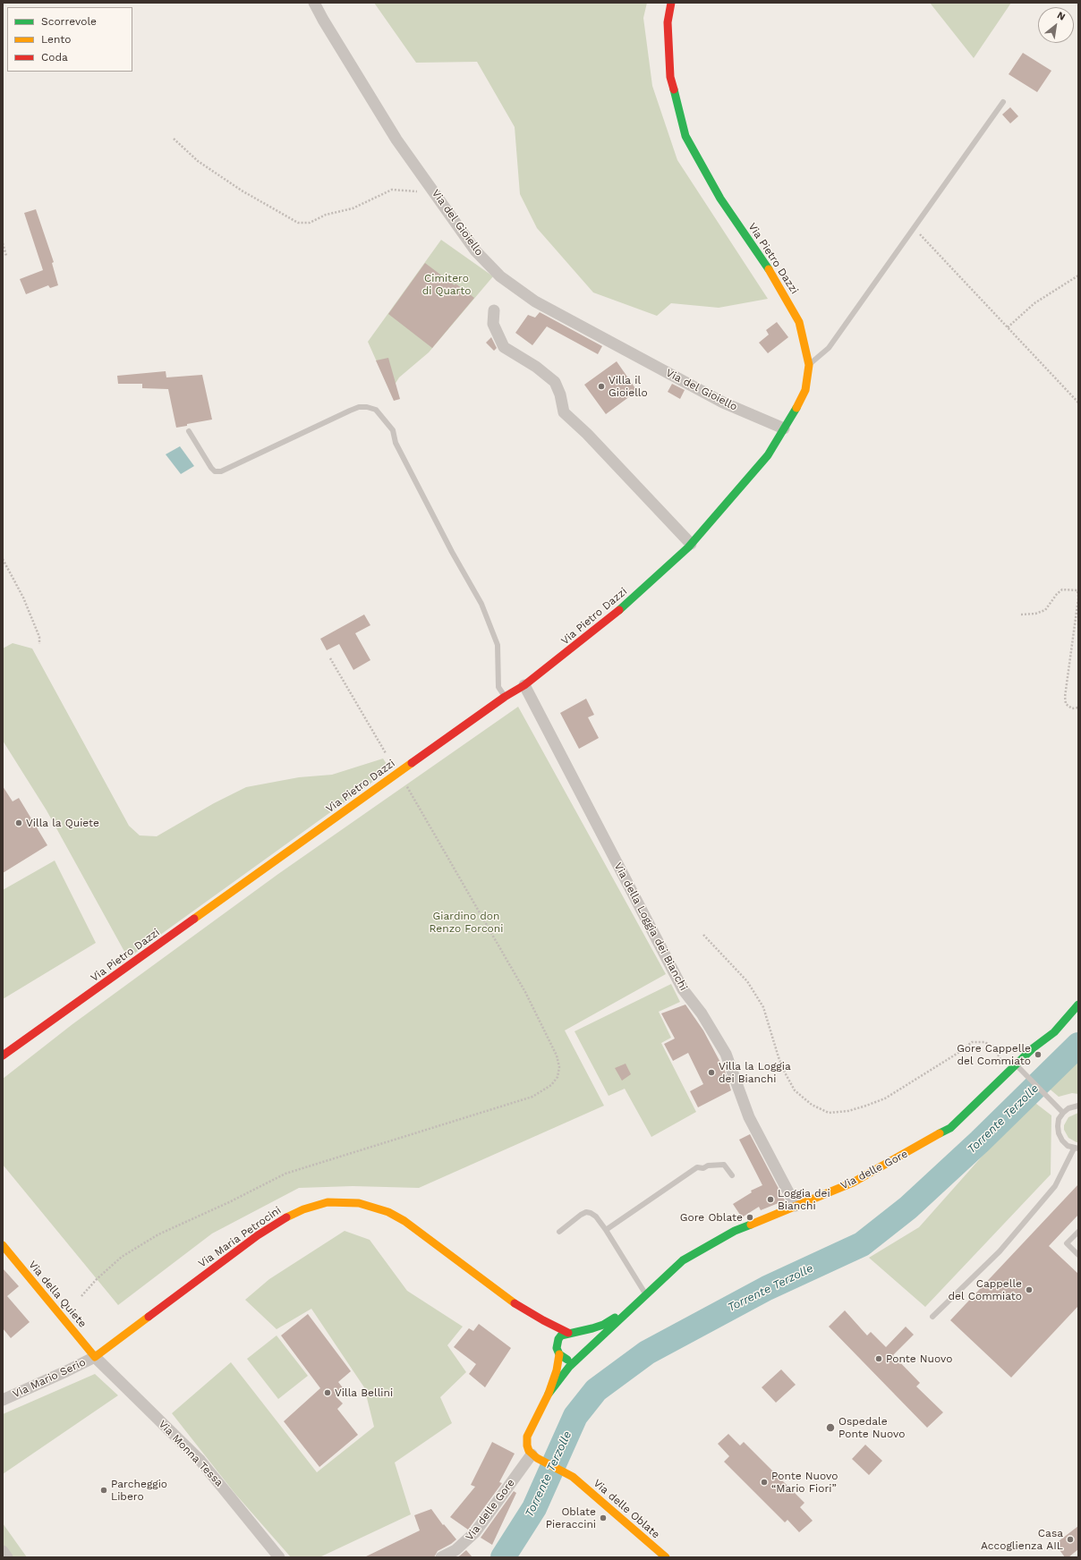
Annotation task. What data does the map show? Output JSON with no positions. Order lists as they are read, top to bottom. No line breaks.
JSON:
{"streets":{"street":["Via del Gioiello","Via Pietro Dazzi","Via della Loggia dei Bianchi","Via delle Gore","Via Maria Petrocini","Via della Quiete","Via Mario Serio","Via Monna Tessa","Via delle Oblate"]},"crossings":[["Via del Gioiello","Via Pietro Dazzi"],["Via Pietro Dazzi","Via della Loggia dei Bianchi"],["Via della Loggia dei Bianchi","Via delle Gore"],["Via delle Gore","Via Maria Petrocini"],["Via delle Gore","Via delle Oblate"],["Via Maria Petrocini","Via della Quiete"],["Via Maria Petrocini","Via Mario Serio"],["Via Maria Petrocini","Via Monna Tessa"],["Via della Quiete","Via Mario Serio"],["Via della Quiete","Via Monna Tessa"],["Via Mario Serio","Via Monna Tessa"]],"water":["Torrente Terzolle"],"parks":["Cimitero di Quarto","Giardino don Renzo Forconi"],"places":["Villa il Gioiello","Villa la Quiete","Gore Cappelle del Commiato","Villa la Loggia dei Bianchi","Loggia dei Bianchi","Gore Oblate","Cappelle del Commiato","Ponte Nuovo","Villa Bellini","Ospedale Ponte Nuovo","Ponte Nuovo “Mario Fiori”","Parcheggio Libero","Oblate Pieraccini","Casa Accoglienza AIL"],"legend":["Scorrevole","Lento","Coda"],"north":"top right"}
